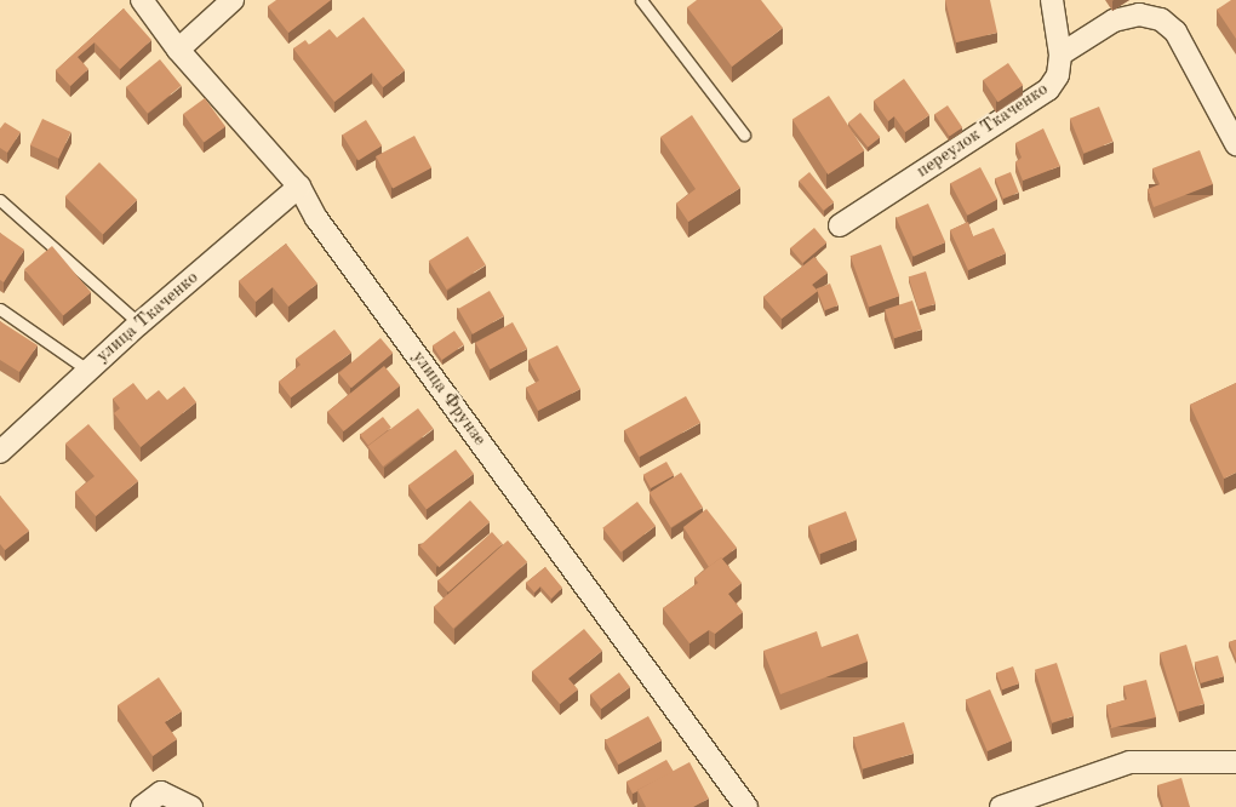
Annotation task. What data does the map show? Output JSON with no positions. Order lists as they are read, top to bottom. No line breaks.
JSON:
{"streets":{"street":["переулок Ткаченко","улица Ткаченко","улица Фрунзе"]},"crossings":[["улица Ткаченко","улица Фрунзе"]]}
